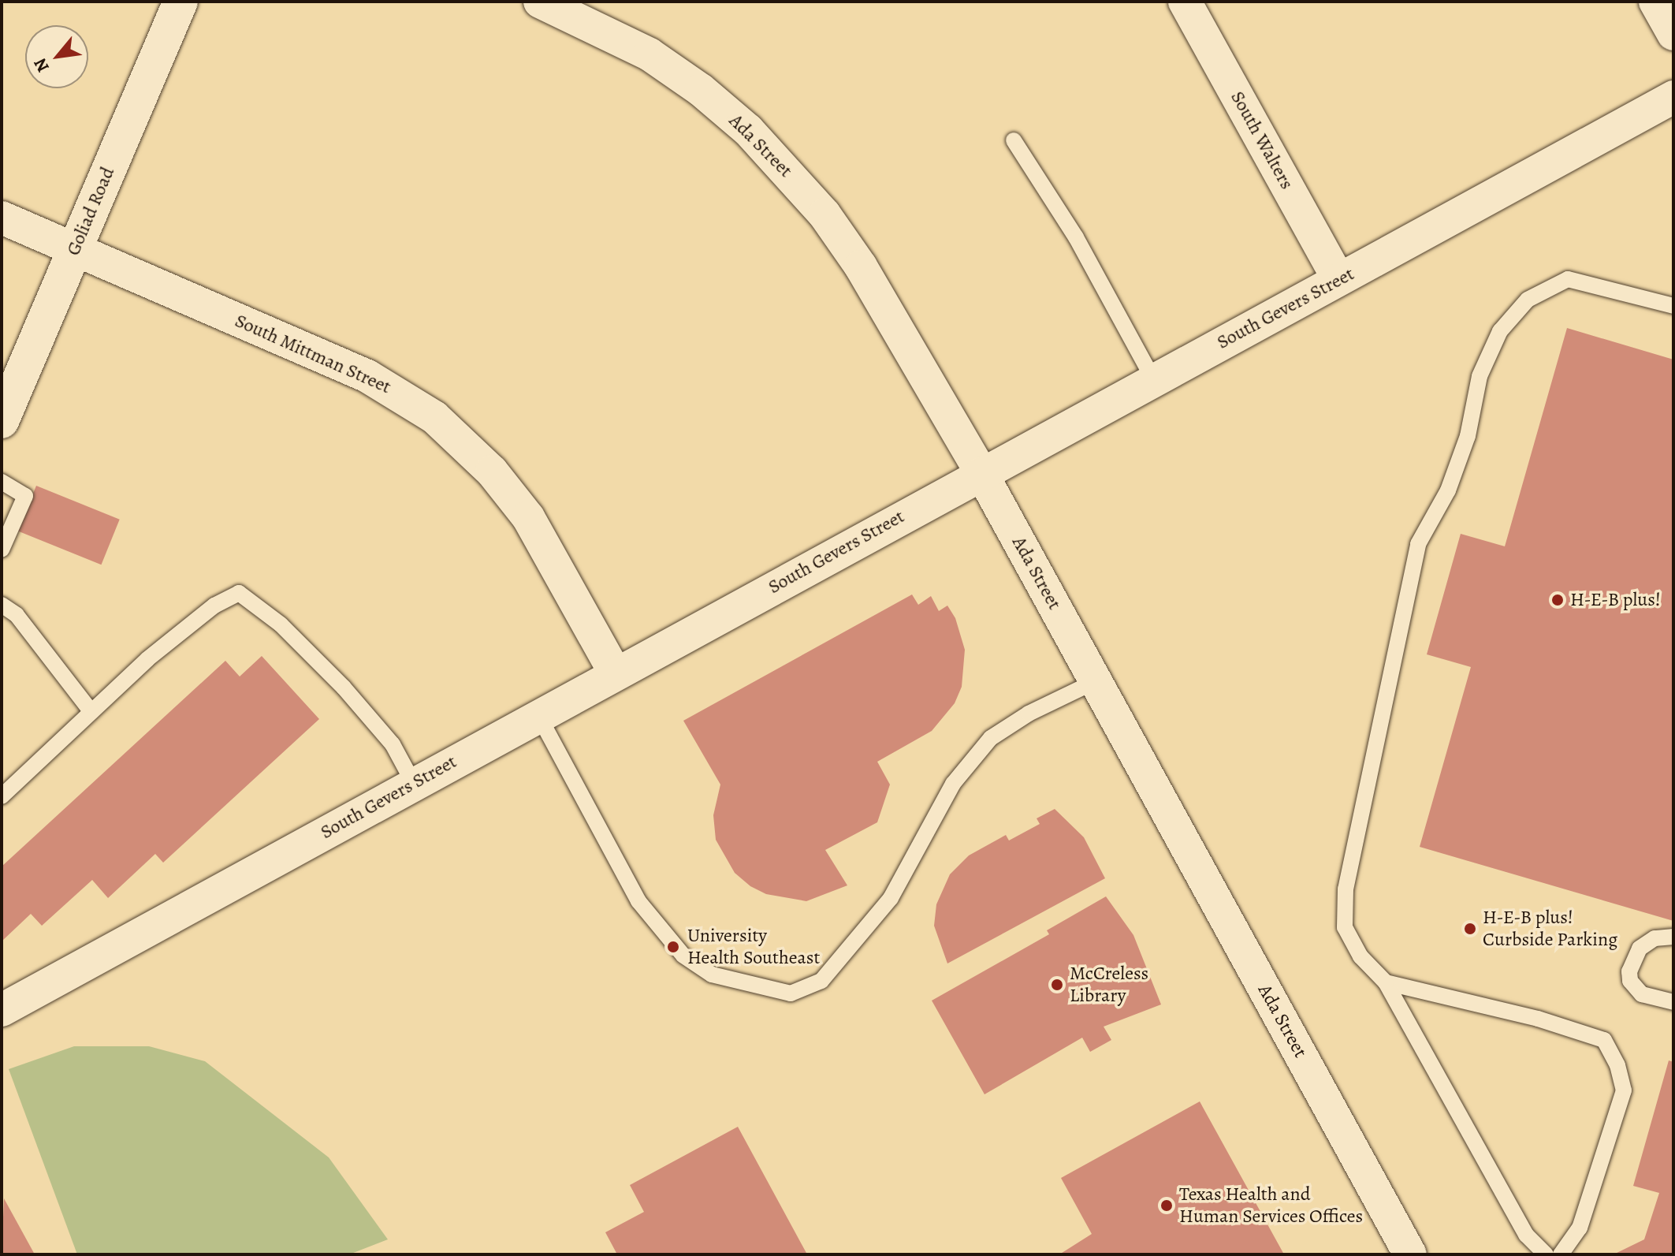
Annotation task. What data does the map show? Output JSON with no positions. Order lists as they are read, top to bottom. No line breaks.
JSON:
{"streets":{"main road":["Goliad Road"],"street":["South Walters","Ada Street","South Gevers Street","South Mittman Street"]},"crossings":[["South Walters","South Gevers Street"],["Ada Street","South Gevers Street"],["Goliad Road","South Mittman Street"],["South Gevers Street","South Mittman Street"]],"places":["H-E-B plus!","H-E-B plus! Curbside Parking","University Health Southeast","McCreless Library","Texas Health and Human Services Offices"],"north":"bottom left"}
